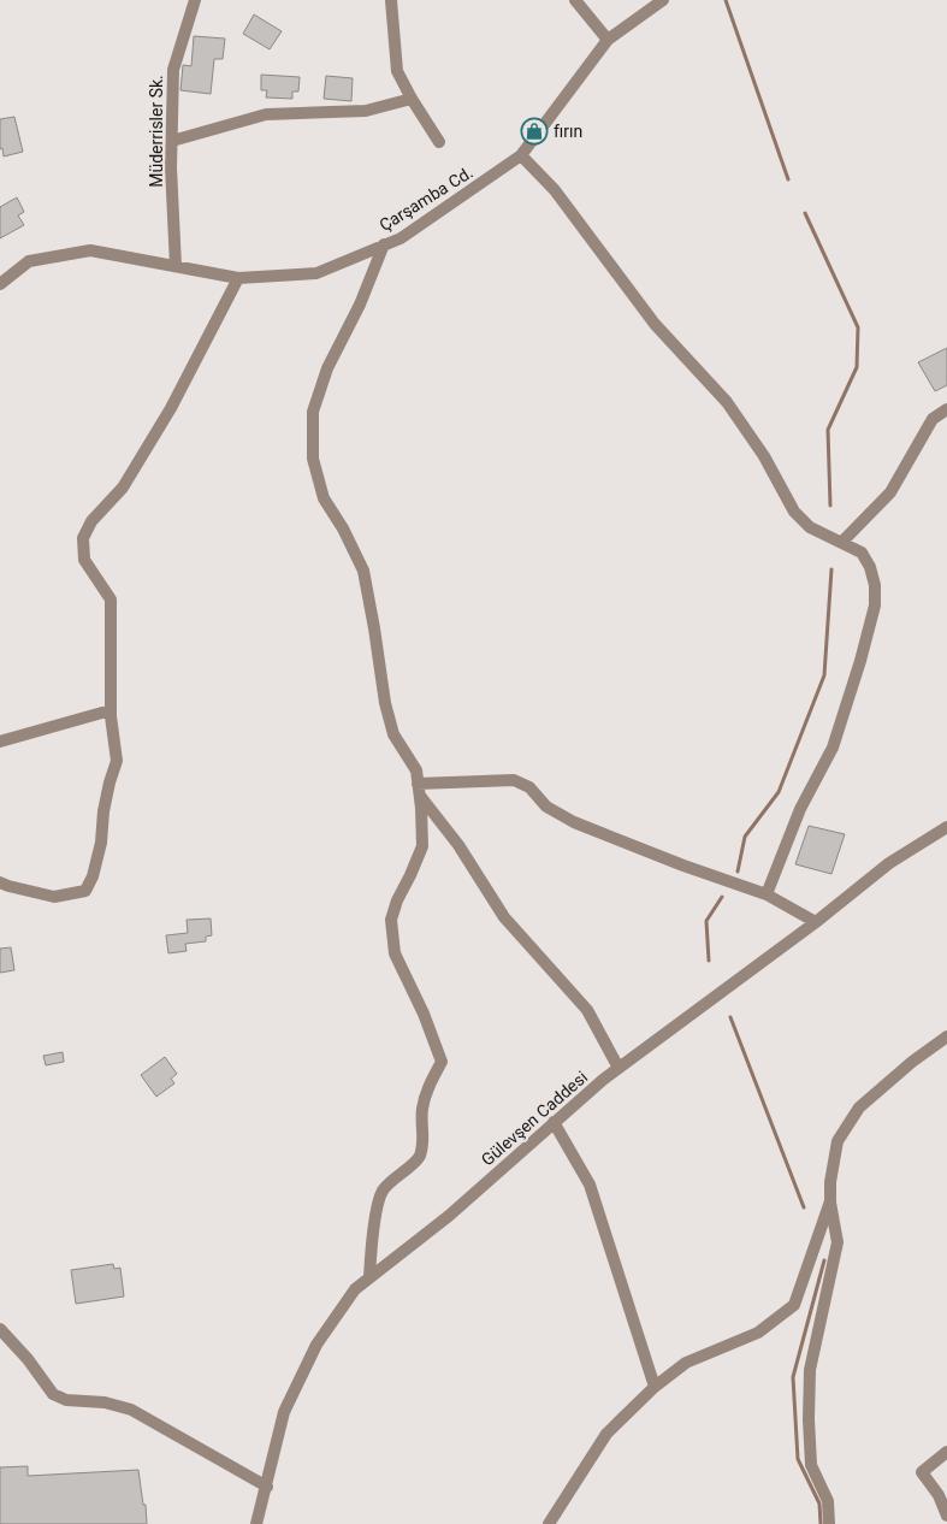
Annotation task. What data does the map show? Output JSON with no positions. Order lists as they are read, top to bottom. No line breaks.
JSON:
{"streets":{"street":["Müderrisler Sk.","Çarşamba Cd.","Gülevşen Caddesi"]},"crossings":[["Müderrisler Sk.","Çarşamba Cd."]],"places":{"shop":["fırın"]}}
